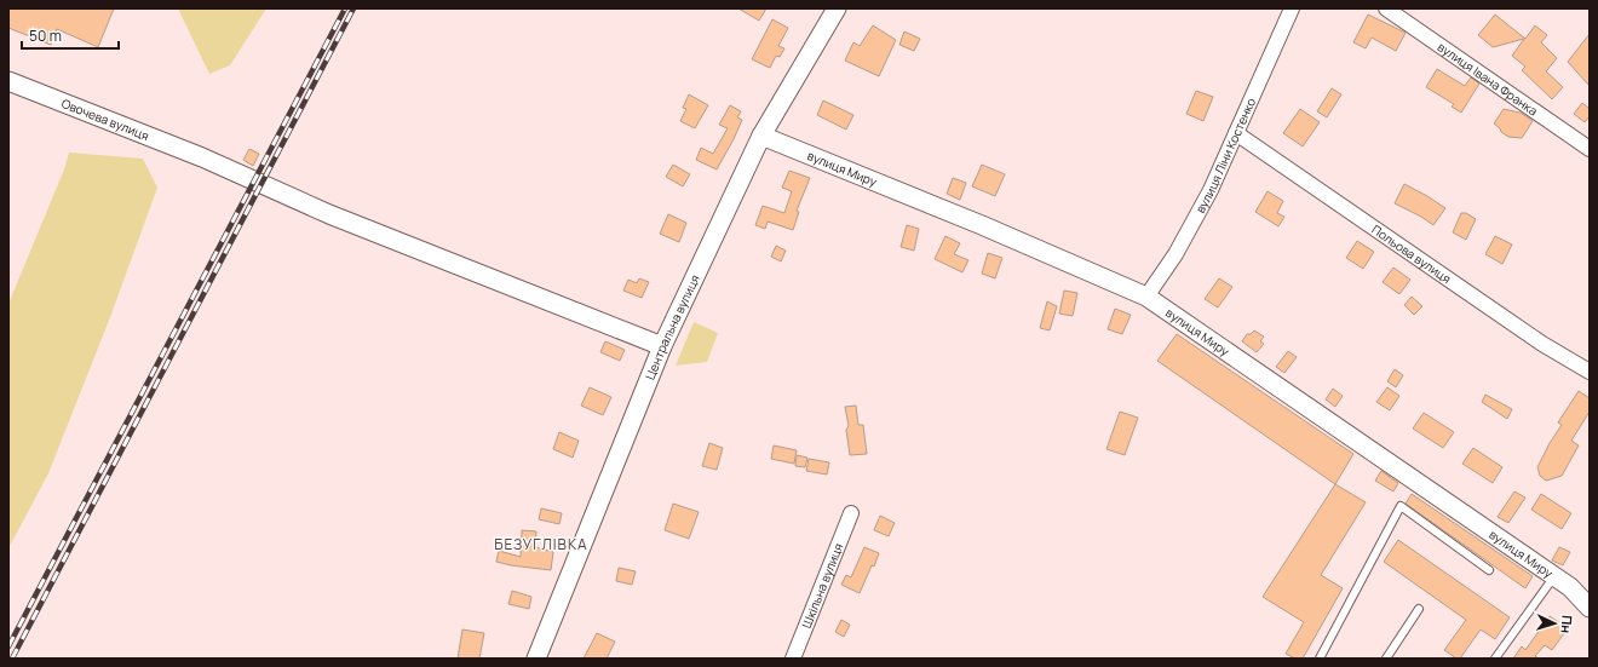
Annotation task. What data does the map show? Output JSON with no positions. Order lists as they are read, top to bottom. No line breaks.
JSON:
{"streets":{"street":["вулиця Івана Франка","Овочева вулиця","вулиця Ліни Костенко","вулиця Миру","Польова вулиця","Центральна вулиця","Шкільна вулиця"]},"crossings":[["Овочева вулиця","Центральна вулиця"],["вулиця Ліни Костенко","вулиця Миру"],["вулиця Ліни Костенко","Польова вулиця"],["вулиця Миру","Центральна вулиця"]],"districts":["БЕЗУГЛІВКА"],"scale_bar":"50 m","north":"right"}
